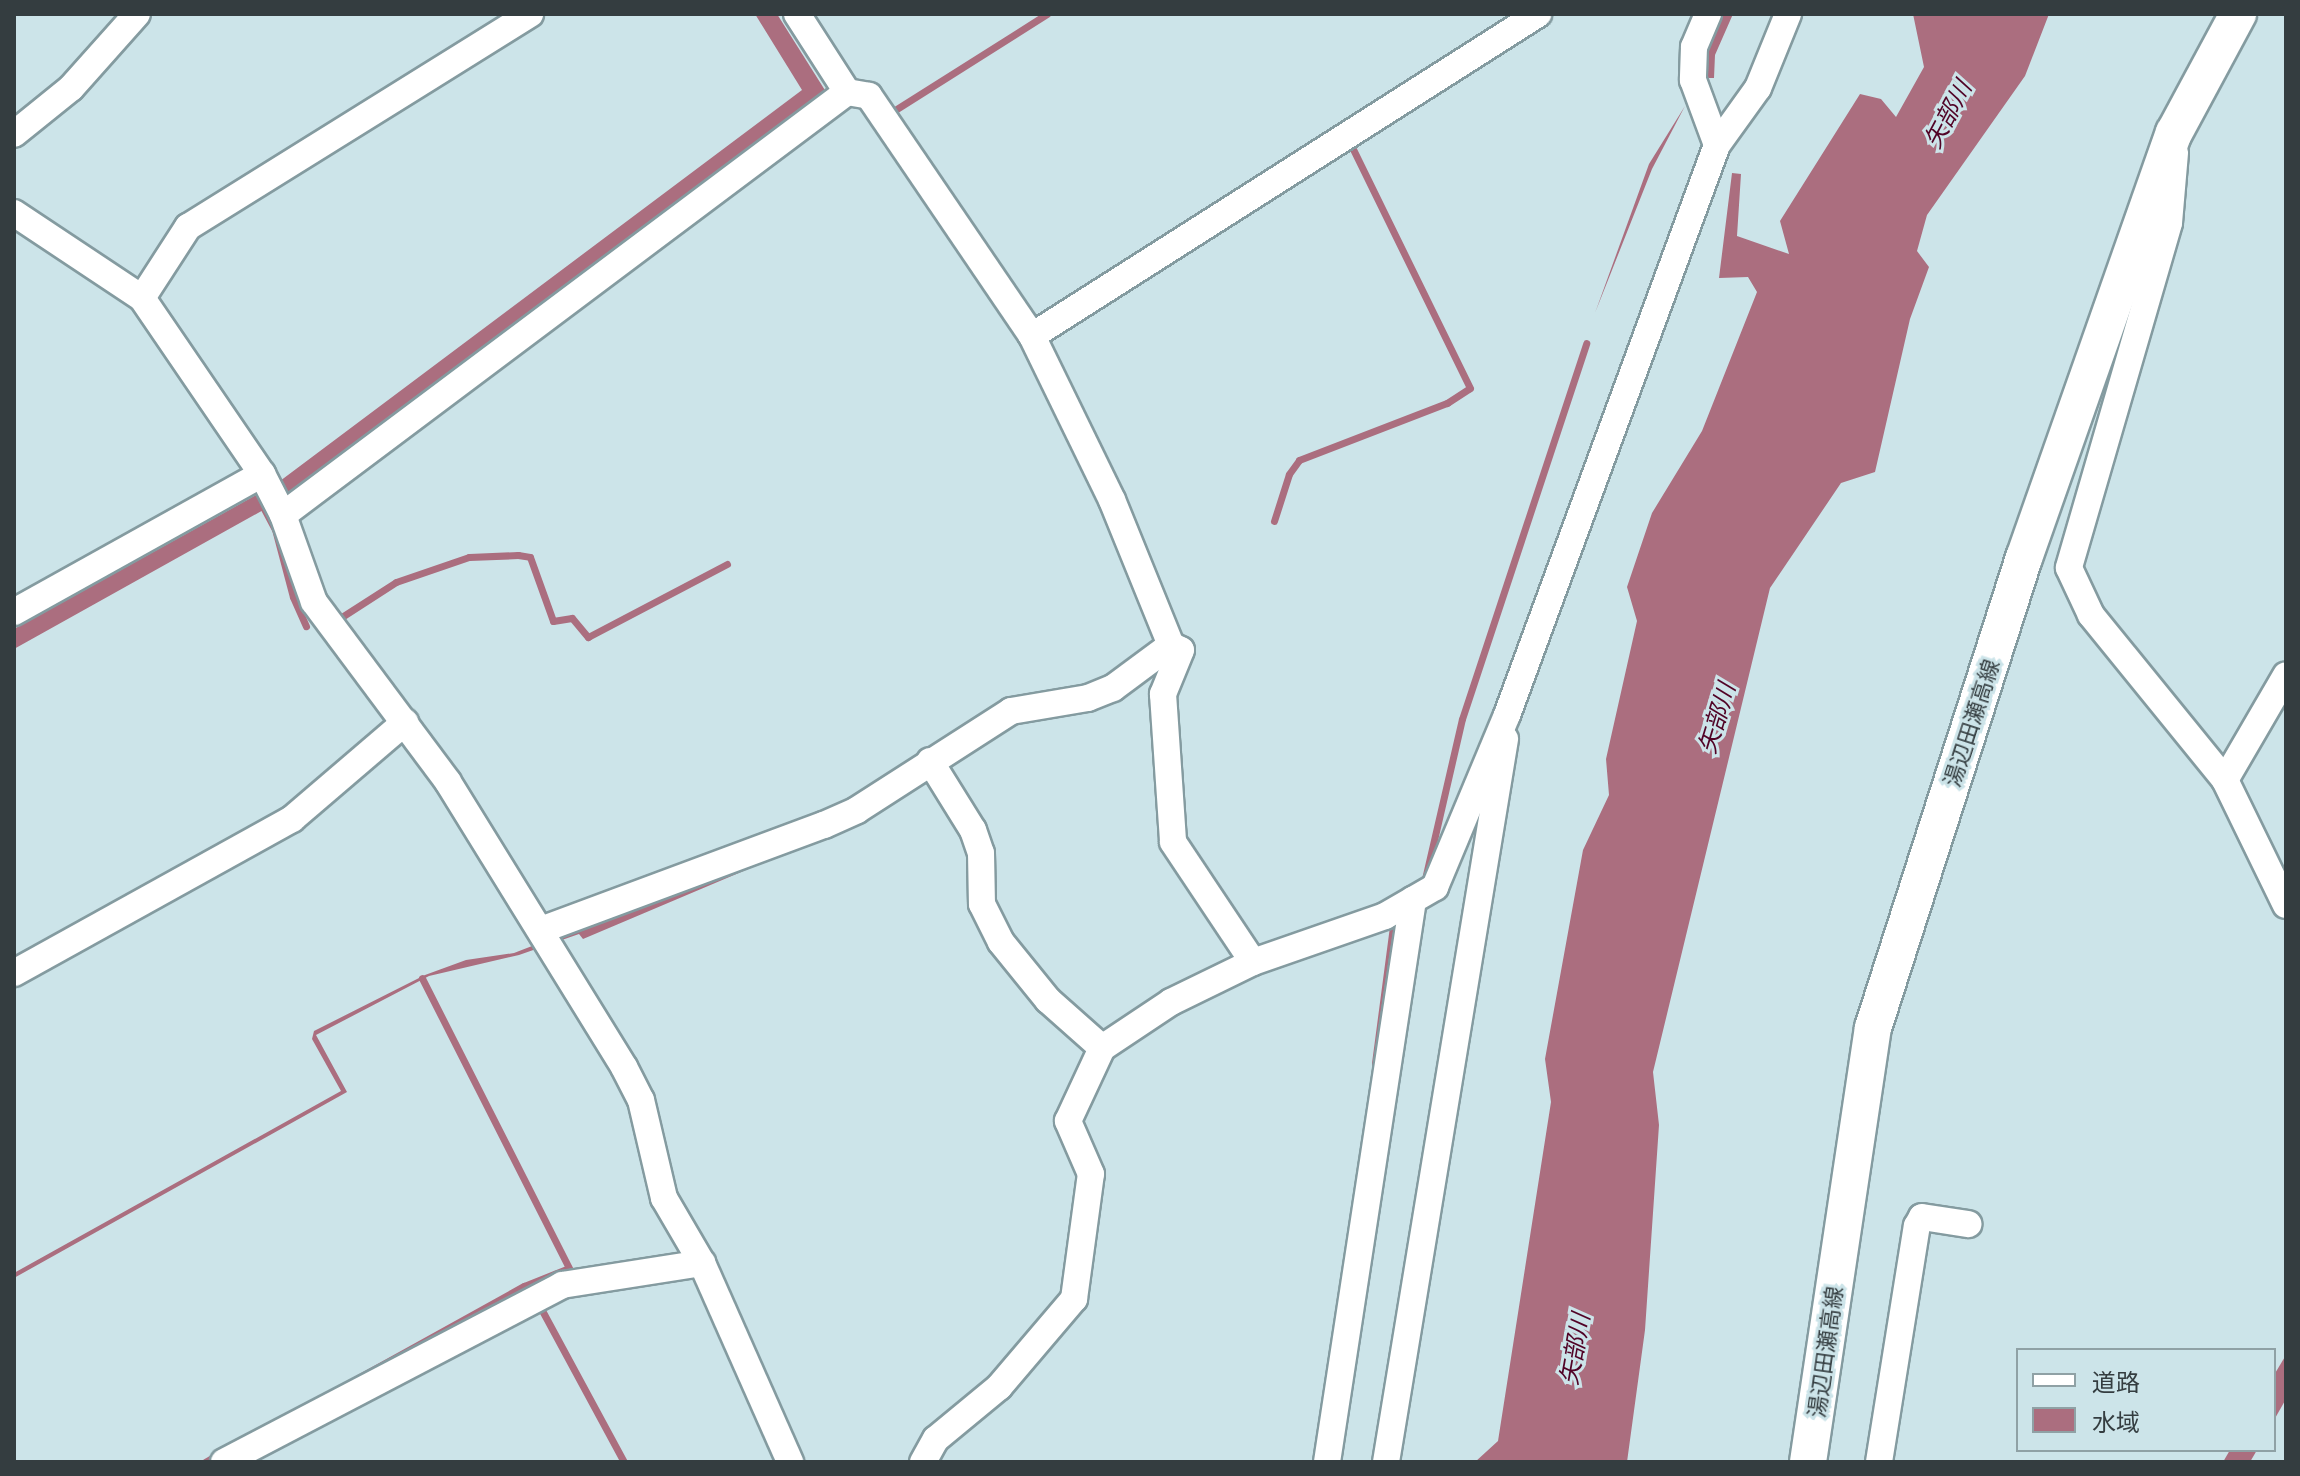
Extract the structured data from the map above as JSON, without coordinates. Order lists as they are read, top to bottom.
{
  "streets": {
    "main road": ["湯辺田瀬高線"]
  },
  "water": ["矢部川"],
  "legend": ["道路", "水域"]
}
